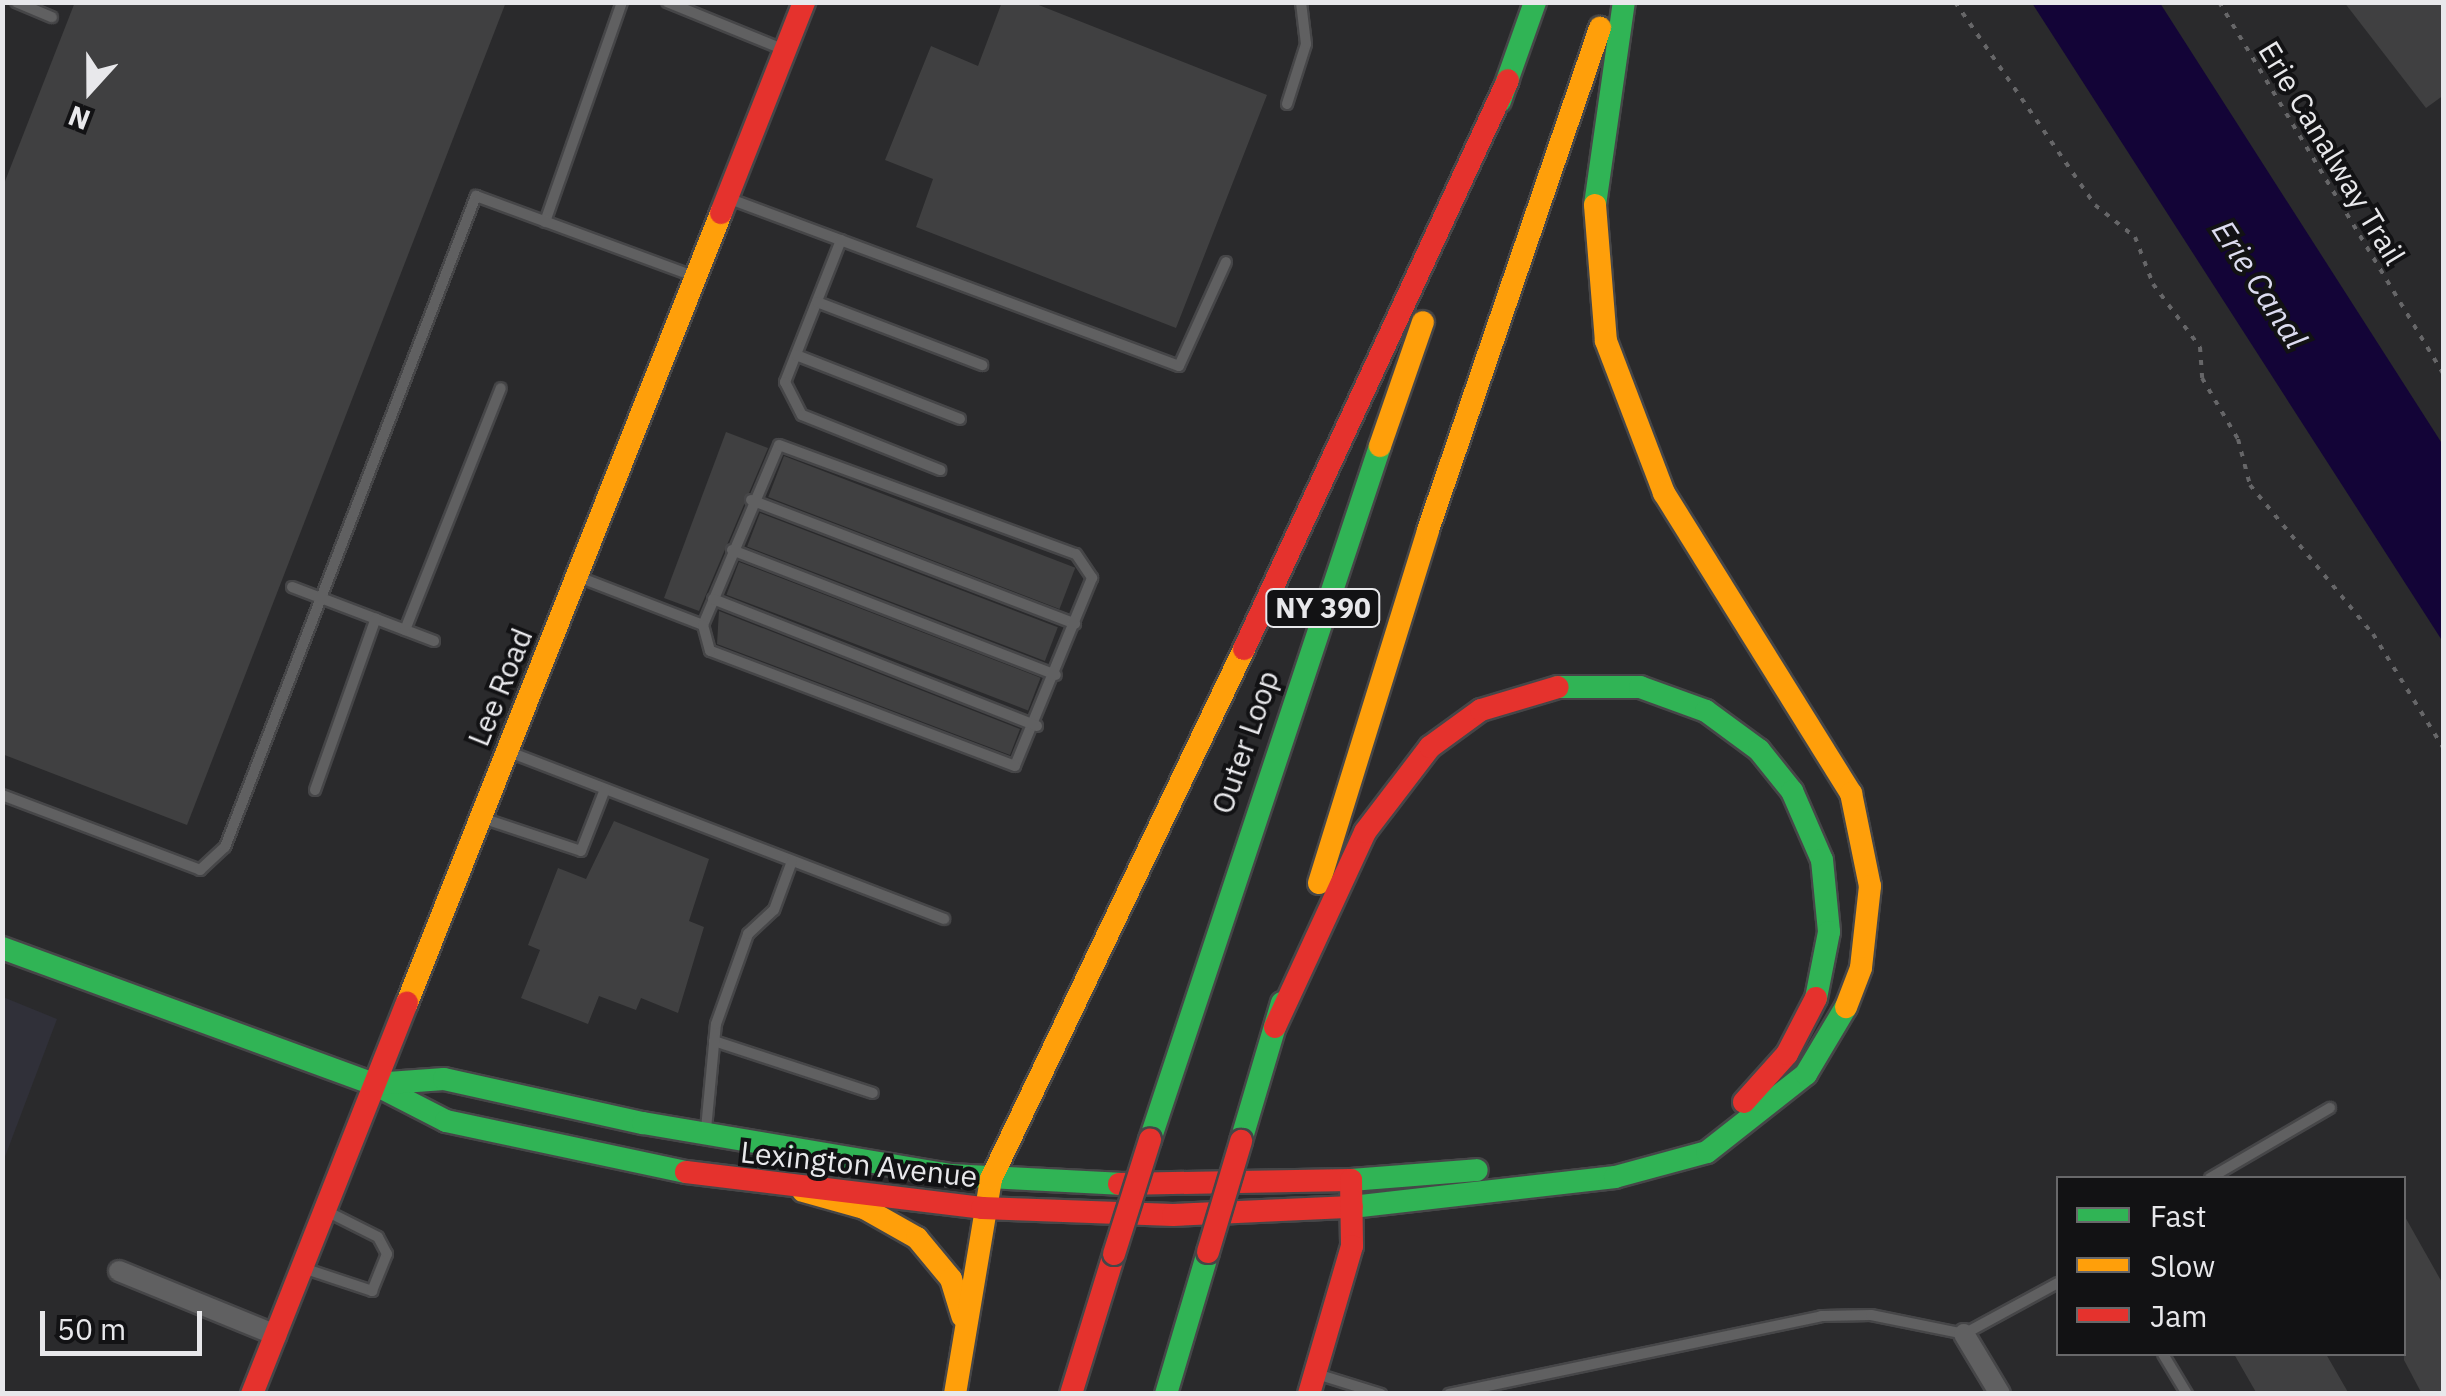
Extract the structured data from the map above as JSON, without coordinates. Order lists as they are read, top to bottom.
{
  "streets": {
    "main road": [
      "NY 390",
      "Lee Road",
      "Outer Loop",
      "Lexington Avenue"
    ],
    "path": ["Erie Canalway Trail"]
  },
  "crossings": [
    ["NY 390", "Lexington Avenue"],
    ["Lee Road", "Lexington Avenue"]
  ],
  "water": ["Erie Canal"],
  "legend": ["Fast", "Slow", "Jam"],
  "scale_bar": "50 m",
  "north": "bottom"
}
